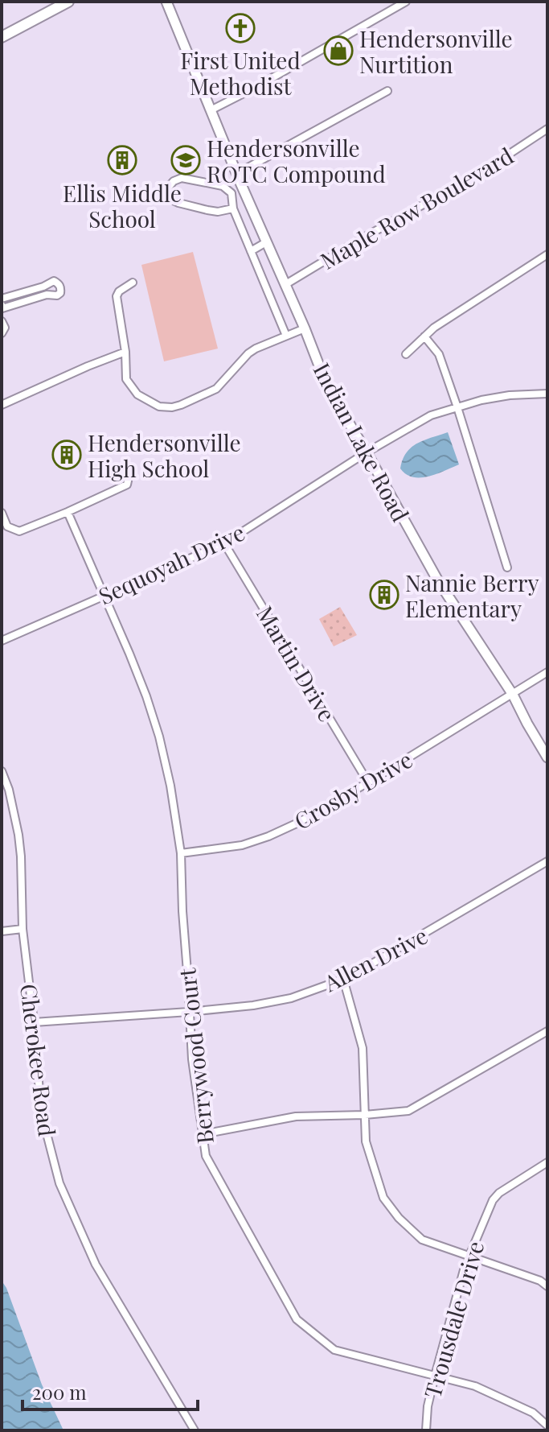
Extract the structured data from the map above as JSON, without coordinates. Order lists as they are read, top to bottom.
{
  "streets": {
    "street": [
      "Maple Row Boulevard",
      "Indian Lake Road",
      "Sequoyah Drive",
      "Martin Drive",
      "Crosby Drive",
      "Allen Drive",
      "Berrywood Court",
      "Cherokee Road",
      "Trousdale Drive"
    ]
  },
  "crossings": [
    ["Maple Row Boulevard", "Indian Lake Road"],
    ["Indian Lake Road", "Sequoyah Drive"],
    ["Indian Lake Road", "Crosby Drive"],
    ["Sequoyah Drive", "Martin Drive"],
    ["Sequoyah Drive", "Berrywood Court"],
    ["Martin Drive", "Crosby Drive"],
    ["Crosby Drive", "Berrywood Court"],
    ["Allen Drive", "Berrywood Court"],
    ["Allen Drive", "Cherokee Road"],
    ["Berrywood Court", "Trousdale Drive"]
  ],
  "places": {
    "church": ["First United Methodist"],
    "shop": ["Hendersonville Nurtition"],
    "building": ["Ellis Middle School", "Hendersonville High School", "Nannie Berry Elementary"],
    "school or university": ["Hendersonville ROTC Compound"]
  },
  "scale_bar": "200 m"
}
